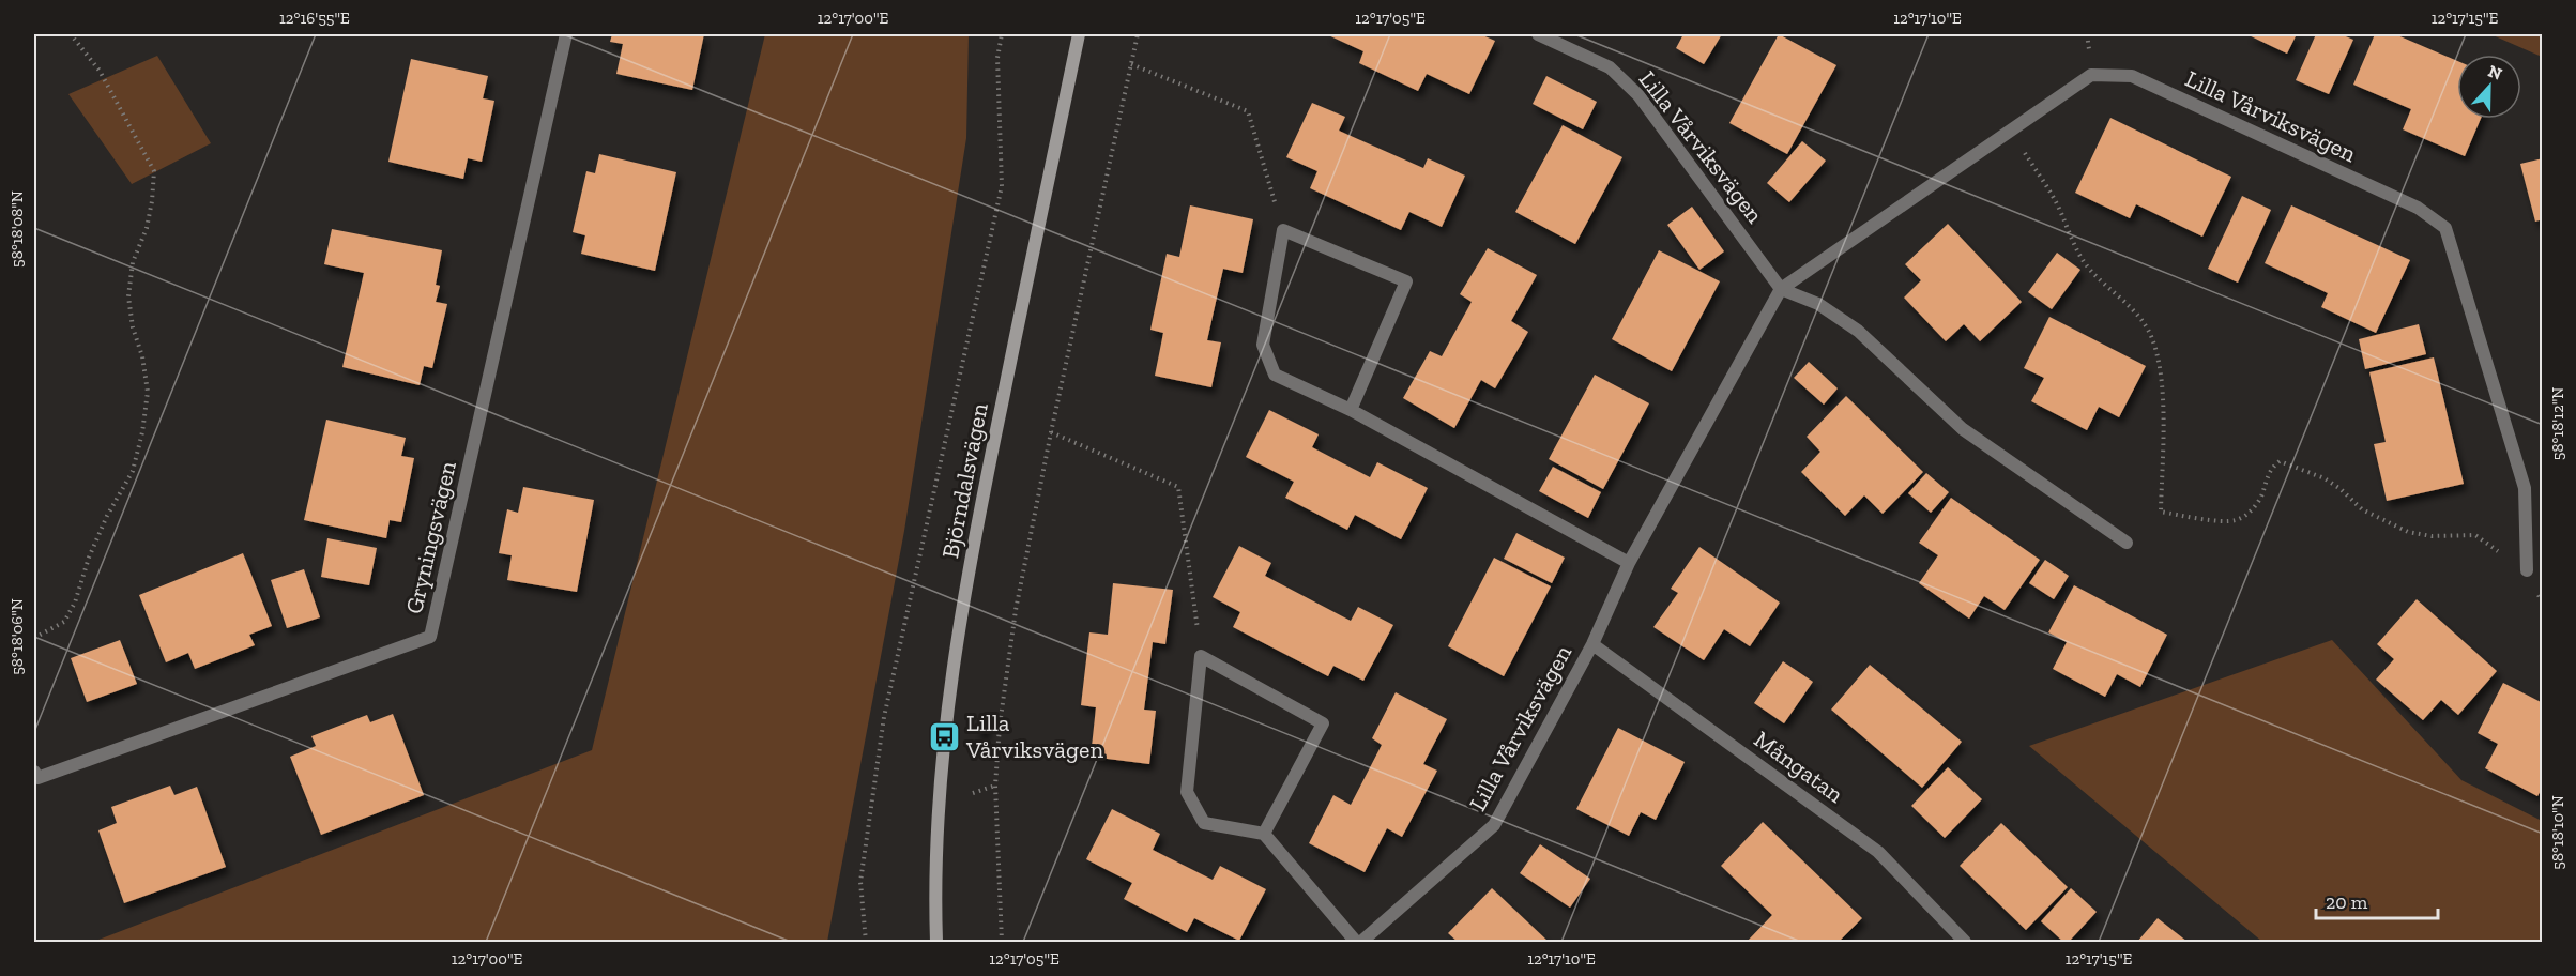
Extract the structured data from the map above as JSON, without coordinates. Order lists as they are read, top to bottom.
{
  "streets": {
    "street": [
      "Lilla Vårviksvägen",
      "Björndalsvägen",
      "Gryningsvägen",
      "Mångatan"
    ]
  },
  "crossings": [
    ["Lilla Vårviksvägen", "Mångatan"]
  ],
  "places": {
    "bus stop": ["Lilla Vårviksvägen"]
  },
  "scale_bar": "20 m",
  "north": "top",
  "coordinates": [
    "12°16'55\"E",
    "12°17'00\"E",
    "12°17'05\"E",
    "12°17'10\"E",
    "12°17'15\"E",
    "58°18'08\"N",
    "58°18'12\"N",
    "58°18'06\"N",
    "58°18'10\"N"
  ]
}
